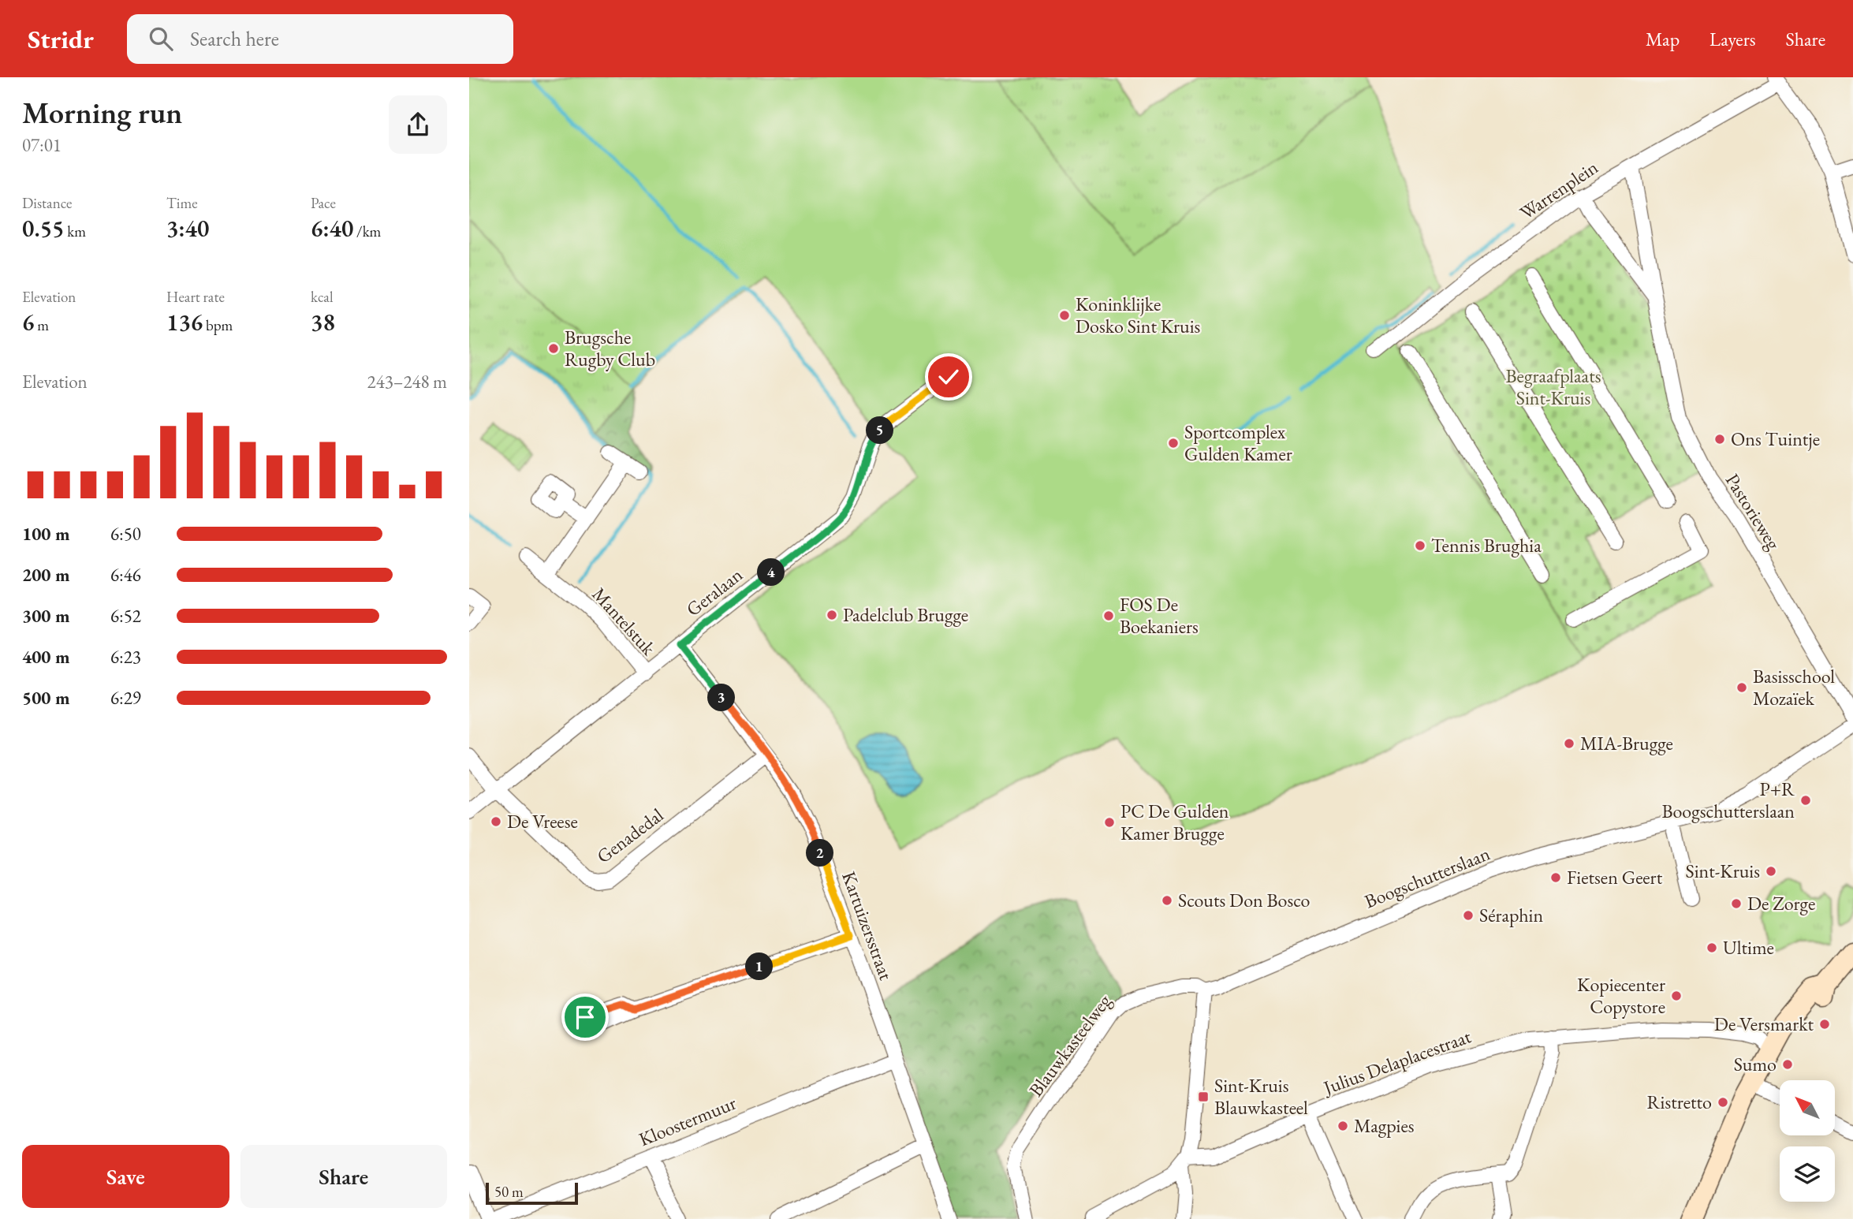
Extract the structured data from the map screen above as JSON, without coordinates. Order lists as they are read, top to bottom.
{
  "streets": {
    "street": [
      "Warrenplein",
      "Pastorieweg",
      "Geralaan",
      "Mantelstuk",
      "Genadedal",
      "Boogschutterslaan",
      "Kartuizersstraat",
      "Blauwkasteelweg",
      "Julius Delaplacestraat",
      "Kloostermuur"
    ]
  },
  "crossings": [
    ["Warrenplein", "Pastorieweg"],
    ["Geralaan", "Mantelstuk"],
    ["Geralaan", "Genadedal"],
    ["Geralaan", "Kartuizersstraat"],
    ["Genadedal", "Kartuizersstraat"],
    ["Boogschutterslaan", "Blauwkasteelweg"],
    ["Kartuizersstraat", "Kloostermuur"]
  ],
  "parks": ["Begraafplaats Sint-Kruis"],
  "places": {
    "other": [
      "Koninklijke Dosko Sint Kruis",
      "Brugsche Rugby Club",
      "Ons Tuintje",
      "Sportcomplex Gulden Kamer",
      "Tennis Brughia",
      "Padelclub Brugge",
      "FOS De Boekaniers",
      "Basisschool Mozaïek",
      "MIA-Brugge",
      "P+R Boogschutterslaan",
      "De Vreese",
      "PC De Gulden Kamer Brugge",
      "Sint-Kruis",
      "Fietsen Geert",
      "Scouts Don Bosco",
      "De Zorge",
      "Séraphin",
      "Ultime",
      "Kopiecenter Copystore",
      "De Versmarkt",
      "Sumo",
      "Ristretto",
      "Magpies"
    ],
    "transit": ["Sint-Kruis Blauwkasteel"]
  },
  "scale_bar": "50 m",
  "north": "top left",
  "page": {
    "header": "Stridr",
    "search": "Search here",
    "nav": ["Map", "Layers", "Share"],
    "heading": ["Morning run", "07:01"],
    "stats": [
      ["Distance", "0.55 km"],
      ["Time", "3:40"],
      ["Pace", "6:40 /km"],
      ["Elevation", "6 m"],
      ["Heart rate", "136 bpm"],
      ["kcal", "38"]
    ],
    "chart": ["Elevation", "243–248 m"],
    "pins": [
      "5",
      "4",
      "3",
      "2",
      "1"
    ],
    "list": [
      {
        "name": "100 m",
        "note": "6:50"
      },
      {
        "name": "200 m",
        "note": "6:46"
      },
      {
        "name": "300 m",
        "note": "6:52"
      },
      {
        "name": "400 m",
        "note": "6:23"
      },
      {
        "name": "500 m",
        "note": "6:29"
      }
    ],
    "buttons": ["Save", "Share"],
    "scale": "50 m"
  }
}
